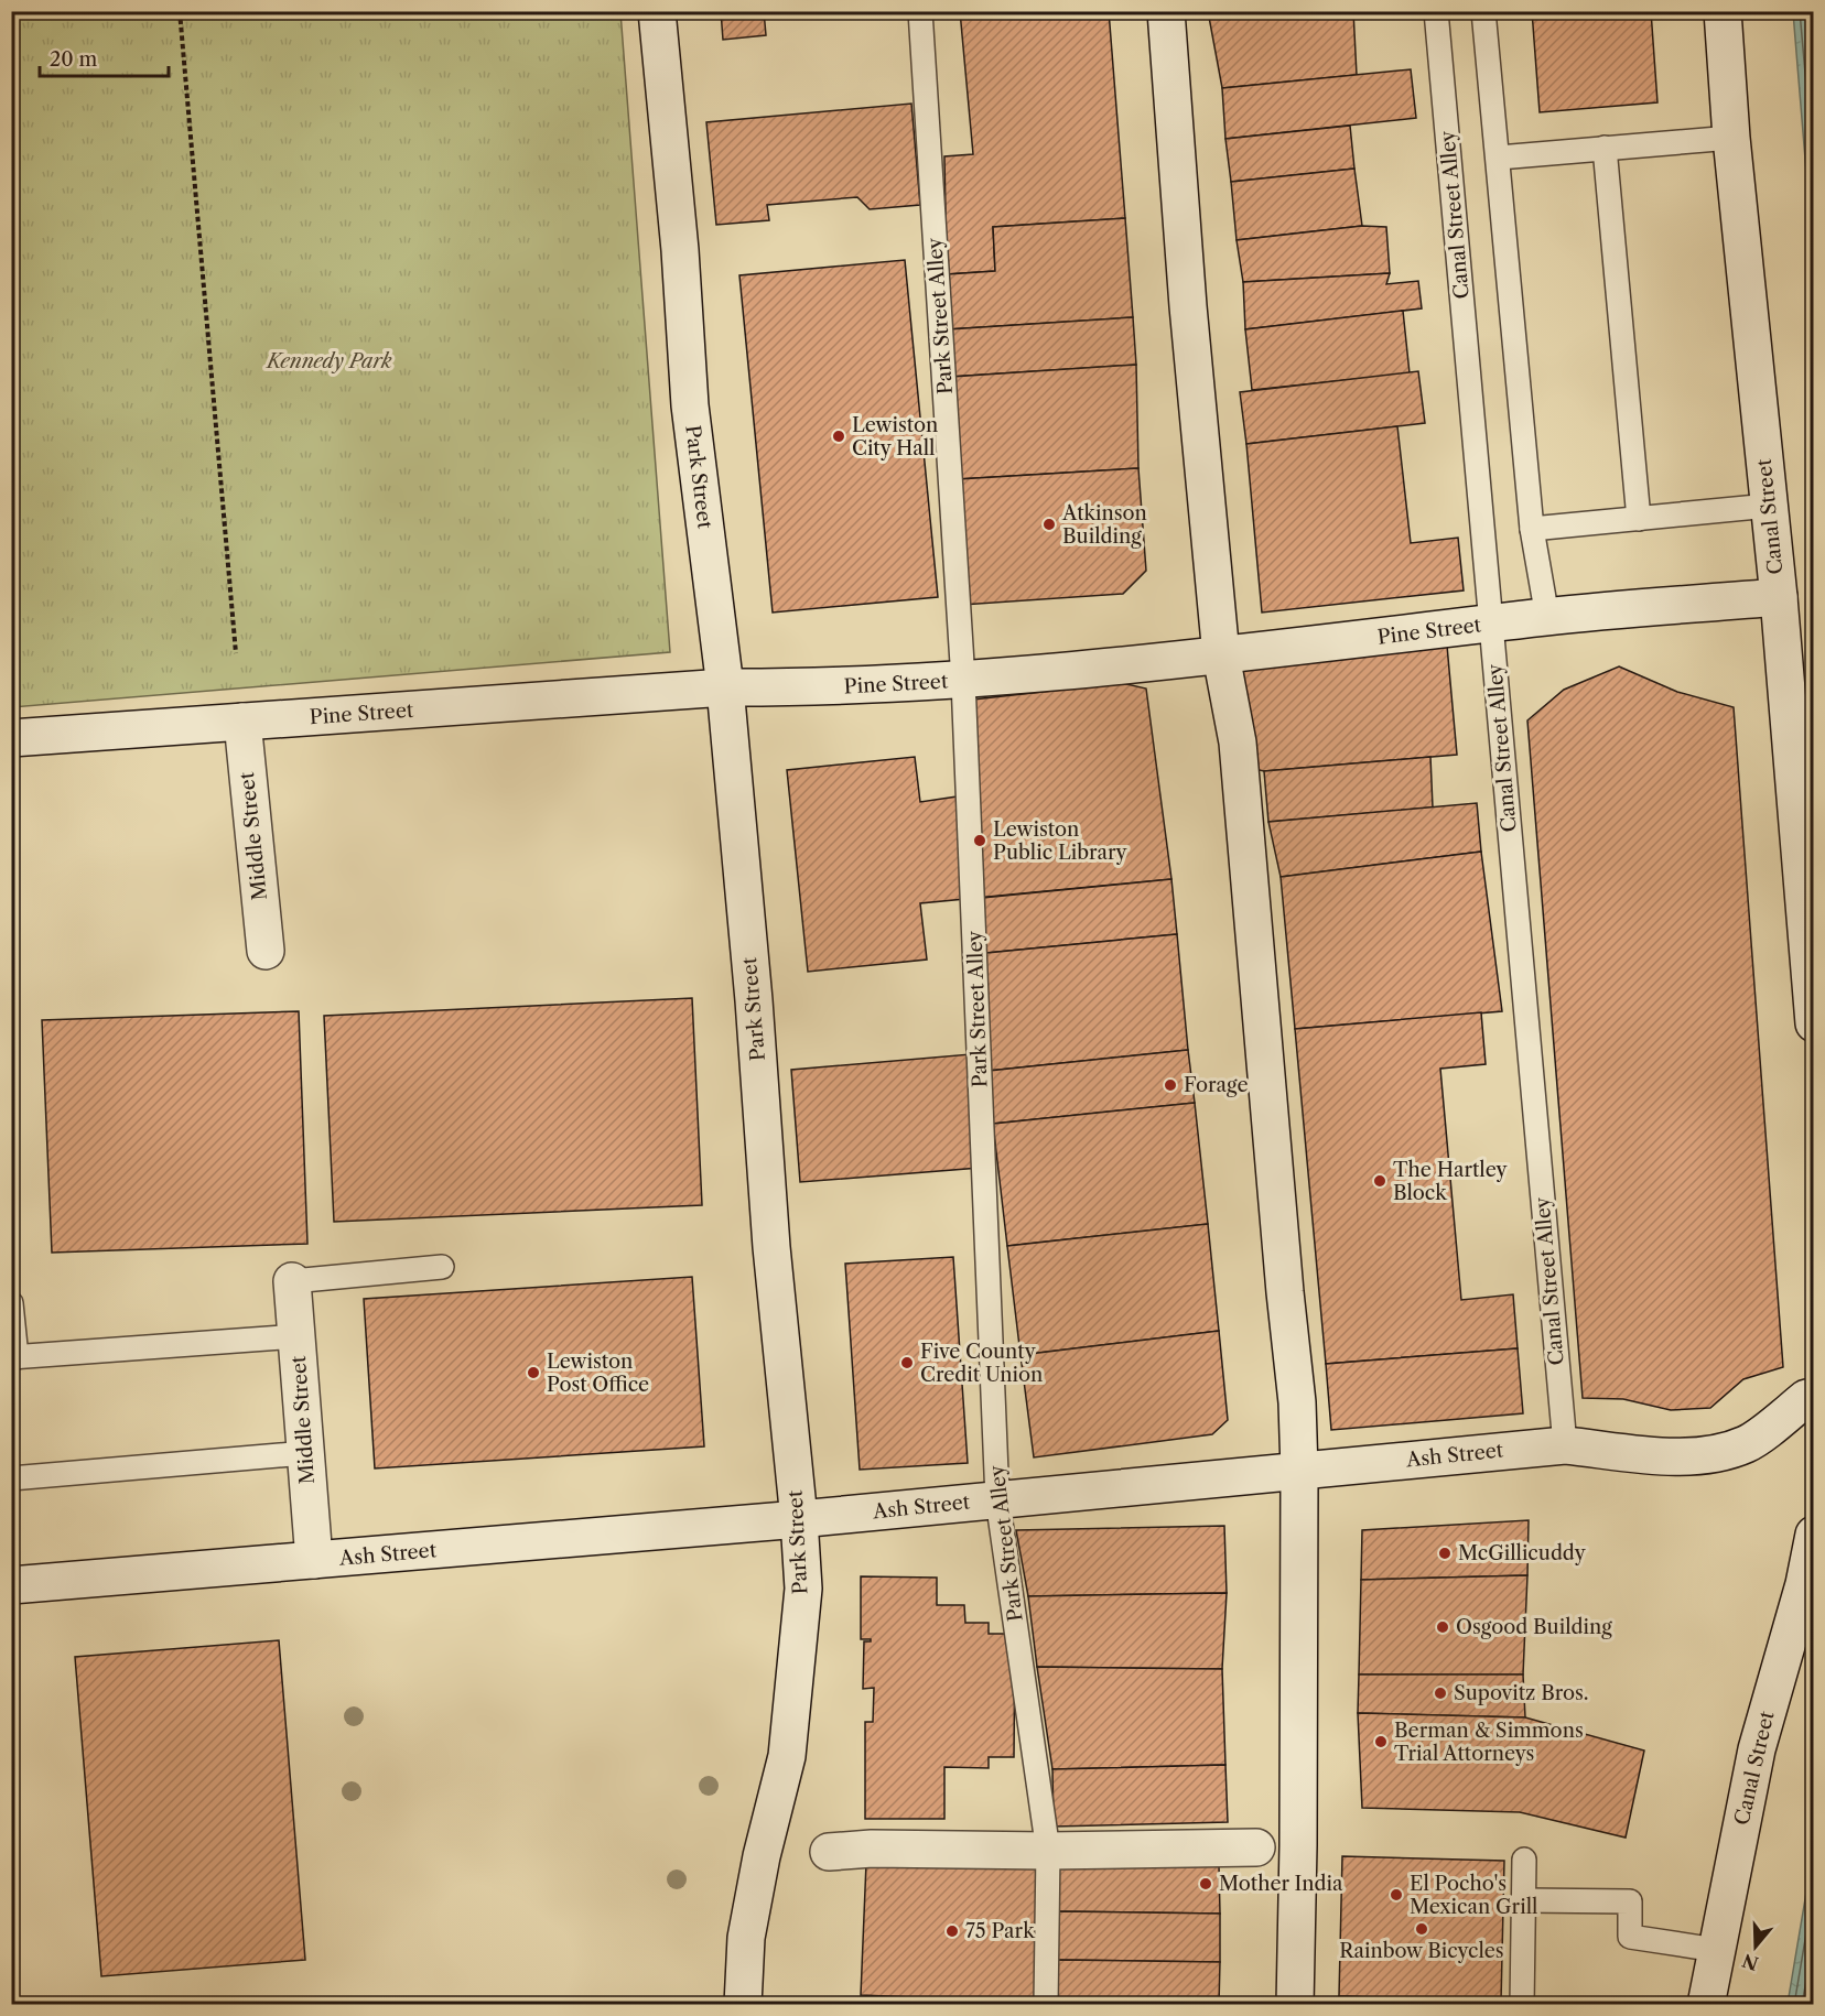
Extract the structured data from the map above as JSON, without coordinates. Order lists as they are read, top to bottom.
{
  "streets": {
    "main road": [
      "Park Street",
      "Canal Street",
      "Pine Street",
      "Middle Street",
      "Ash Street"
    ],
    "lane": ["Canal Street Alley", "Park Street Alley"]
  },
  "crossings": [
    ["Canal Street Alley", "Pine Street"],
    ["Canal Street Alley", "Ash Street"],
    ["Park Street Alley", "Pine Street"],
    ["Park Street Alley", "Ash Street"],
    ["Park Street", "Pine Street"],
    ["Park Street", "Ash Street"],
    ["Canal Street", "Pine Street"],
    ["Pine Street", "Middle Street"],
    ["Middle Street", "Ash Street"]
  ],
  "parks": ["Kennedy Park"],
  "places": [
    "Lewiston City Hall",
    "Atkinson Building",
    "Lewiston Public Library",
    "Forage",
    "The Hartley Block",
    "Five County Credit Union",
    "Lewiston Post Office",
    "McGillicuddy",
    "Osgood Building",
    "Supovitz Bros.",
    "Berman & Simmons Trial Attorneys",
    "Mother India",
    "El Pocho's Mexican Grill",
    "Rainbow Bicycles",
    "75 Park"
  ],
  "scale_bar": "20 m",
  "north": "bottom"
}
